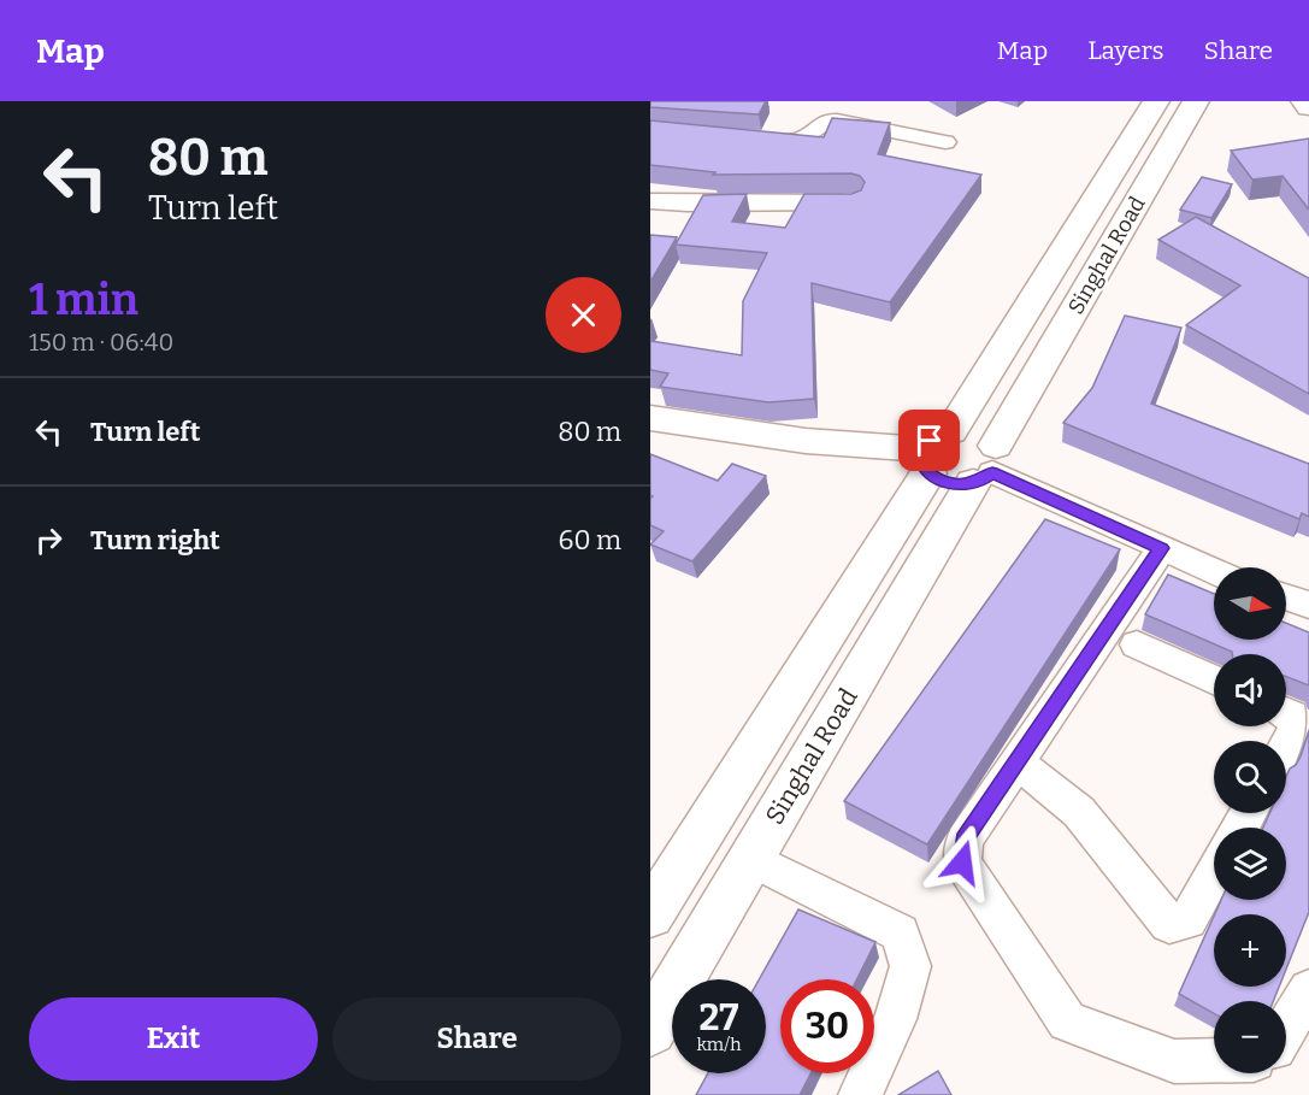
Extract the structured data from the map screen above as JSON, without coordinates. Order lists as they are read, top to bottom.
{
  "streets": {
    "street": ["Singhal Road"]
  },
  "north": "right",
  "page": {
    "header": "Map",
    "nav": ["Map", "Layers", "Share"],
    "turn": ["80 m", "Turn left"],
    "heading": ["1 min", "150 m · 06:40"],
    "list": [
      {
        "name": "Turn left",
        "value": "80 m"
      },
      {
        "name": "Turn right",
        "value": "60 m"
      }
    ],
    "map_buttons": ["+", "−"],
    "speed": "27 km/h",
    "limit": "30",
    "buttons": ["Exit", "Share"]
  }
}
